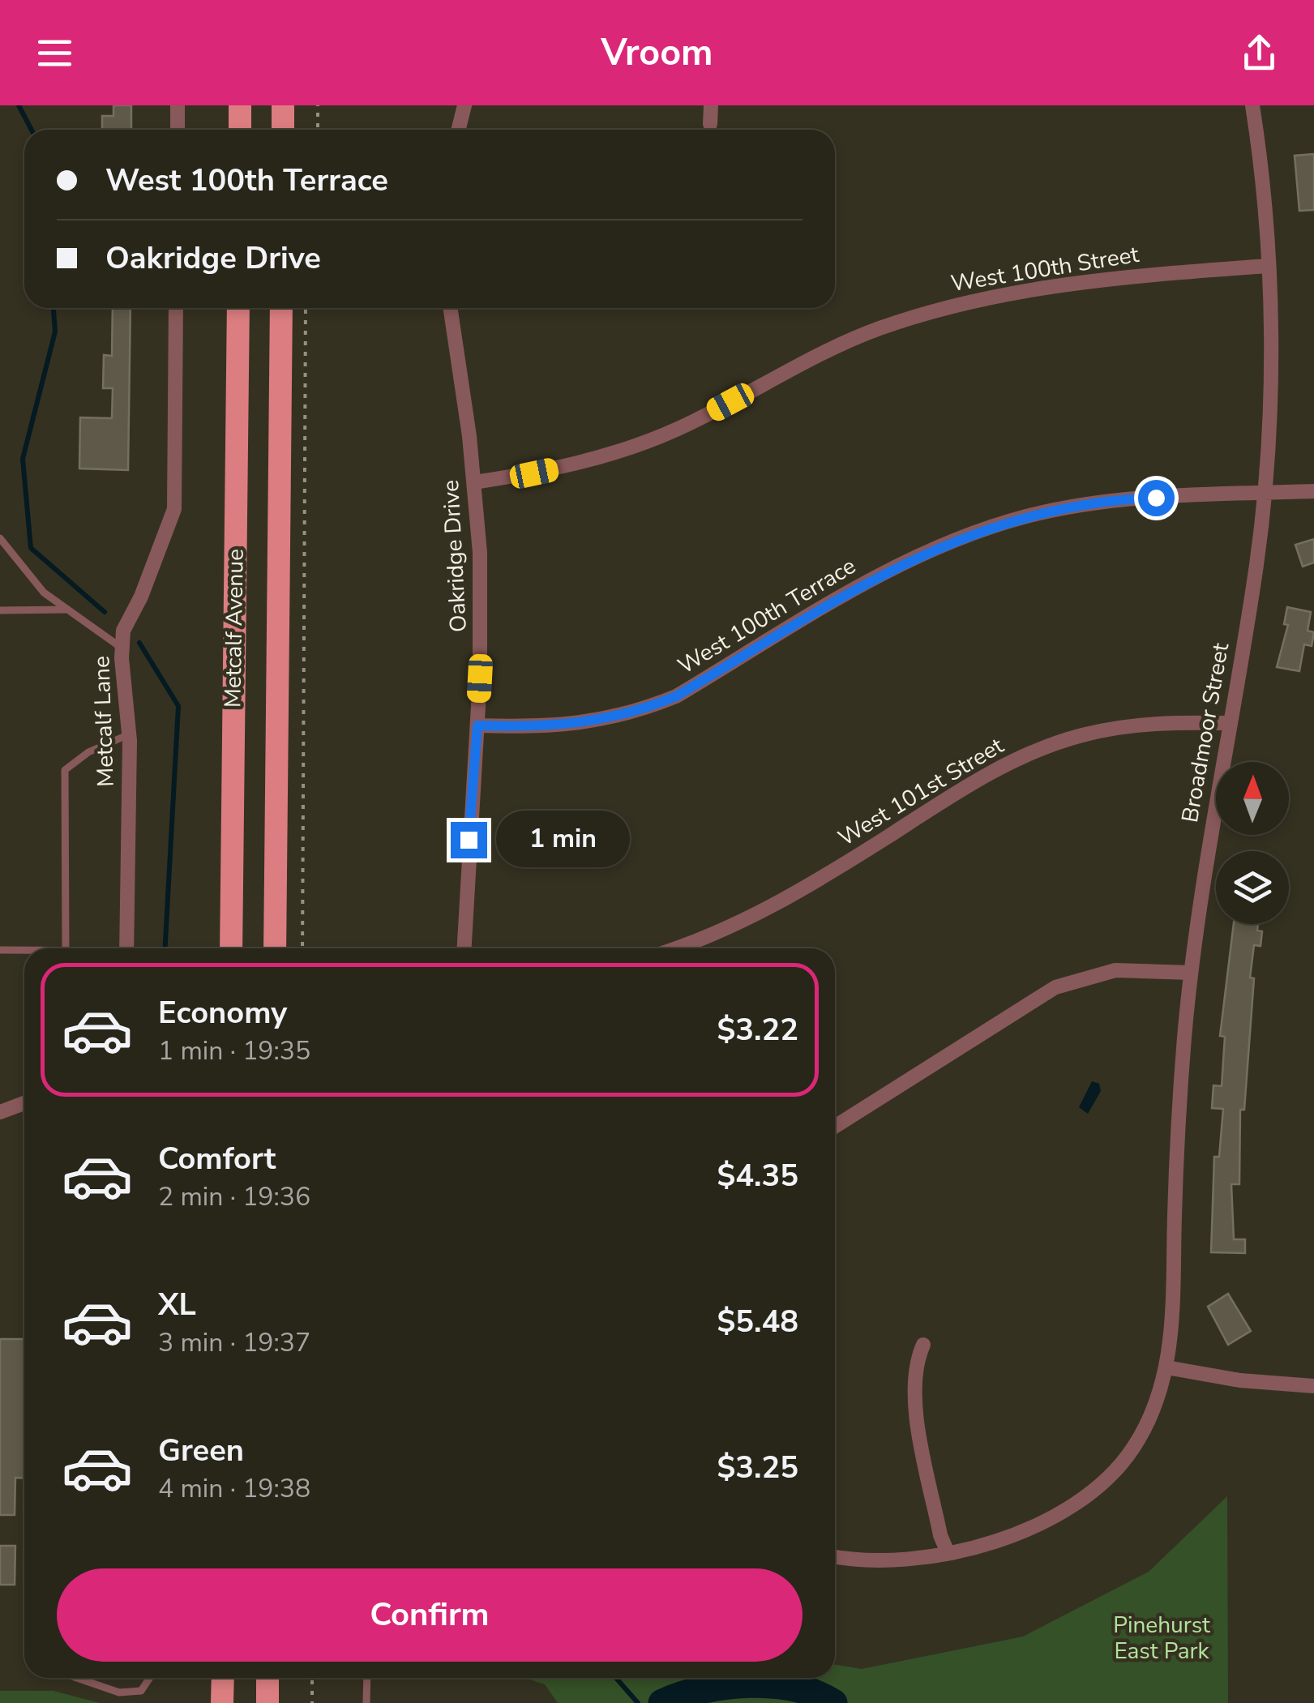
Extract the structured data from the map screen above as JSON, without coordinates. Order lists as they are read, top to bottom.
{
  "streets": {
    "main road": ["Metcalf Avenue"],
    "street": [
      "West 100th Street",
      "Oakridge Drive",
      "West 100th Terrace",
      "Metcalf Lane",
      "Broadmoor Street",
      "West 101st Street"
    ]
  },
  "crossings": [
    ["West 100th Street", "Oakridge Drive"],
    ["West 100th Street", "Broadmoor Street"],
    ["Oakridge Drive", "West 100th Terrace"],
    ["West 100th Terrace", "Broadmoor Street"],
    ["Broadmoor Street", "West 101st Street"]
  ],
  "parks": ["Pinehurst East Park"],
  "north": "top",
  "page": {
    "header": "Vroom",
    "banner": ["West 100th Terrace", "Oakridge Drive"],
    "bubble": "1 min",
    "list": [
      {
        "name": "Economy",
        "note": "1 min · 19:35",
        "value": "$3.22"
      },
      {
        "name": "Comfort",
        "note": "2 min · 19:36",
        "value": "$4.35"
      },
      {
        "name": "XL",
        "note": "3 min · 19:37",
        "value": "$5.48"
      },
      {
        "name": "Green",
        "note": "4 min · 19:38",
        "value": "$3.25"
      }
    ],
    "buttons": "Confirm"
  }
}
